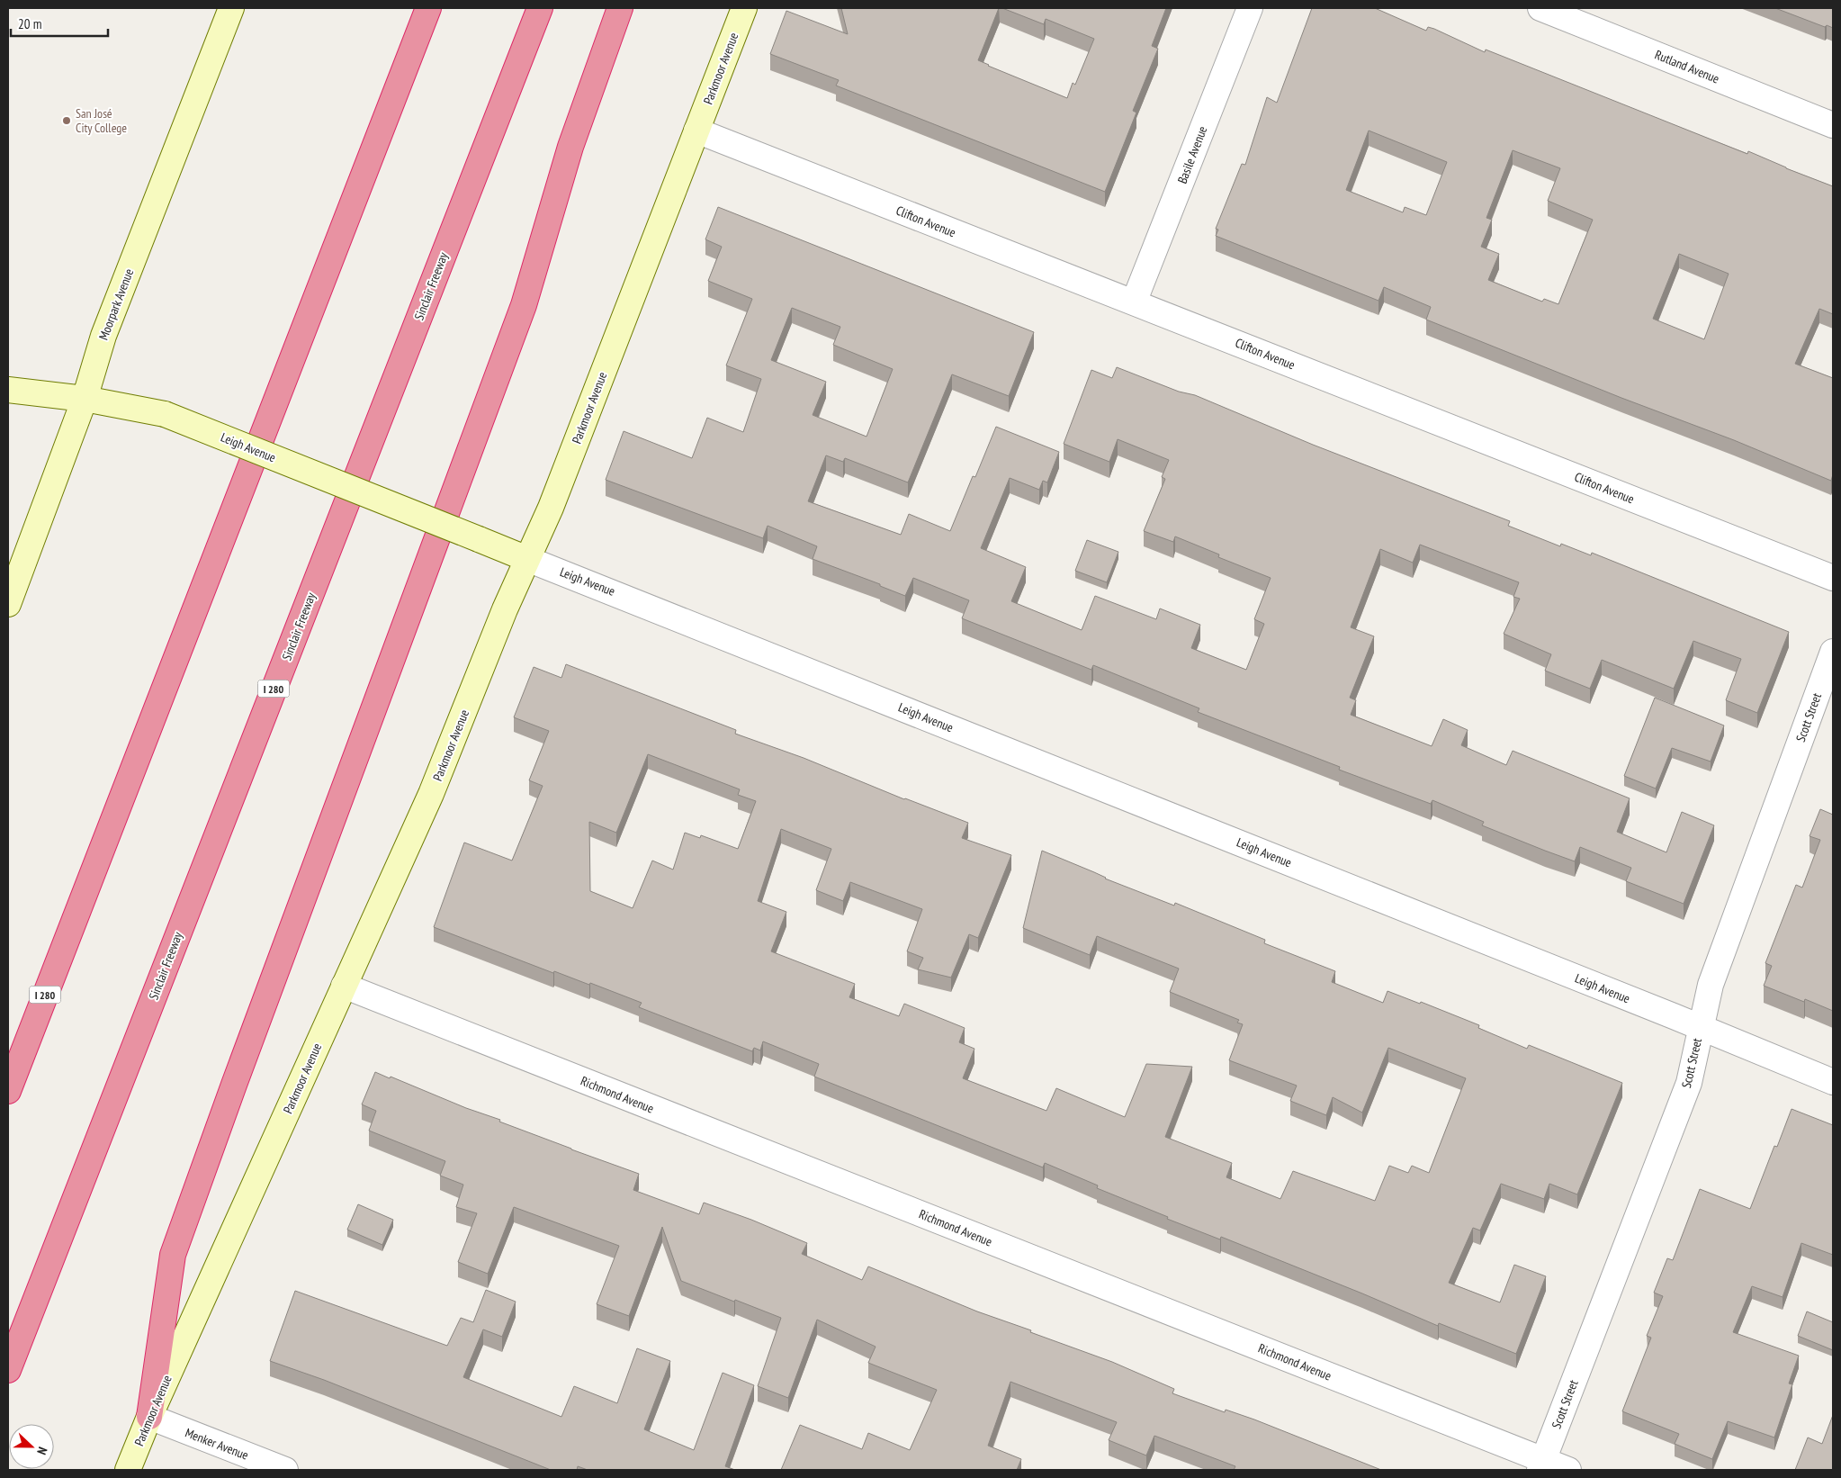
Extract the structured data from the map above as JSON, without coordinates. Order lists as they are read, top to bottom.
{
  "streets": {
    "highway": ["Sinclair Freeway", "I 280"],
    "street": [
      "Rutland Avenue",
      "Parkmoor Avenue",
      "Basile Avenue",
      "Clifton Avenue",
      "Moorpark Avenue",
      "Leigh Avenue",
      "Scott Street",
      "Richmond Avenue",
      "Menker Avenue"
    ]
  },
  "crossings": [
    ["Parkmoor Avenue", "Clifton Avenue"],
    ["Parkmoor Avenue", "Leigh Avenue"],
    ["Parkmoor Avenue", "Richmond Avenue"],
    ["Parkmoor Avenue", "Menker Avenue"],
    ["Basile Avenue", "Clifton Avenue"],
    ["Moorpark Avenue", "Leigh Avenue"],
    ["Leigh Avenue", "Scott Street"],
    ["Scott Street", "Richmond Avenue"]
  ],
  "places": ["San José City College"],
  "scale_bar": "20 m",
  "north": "right"
}
